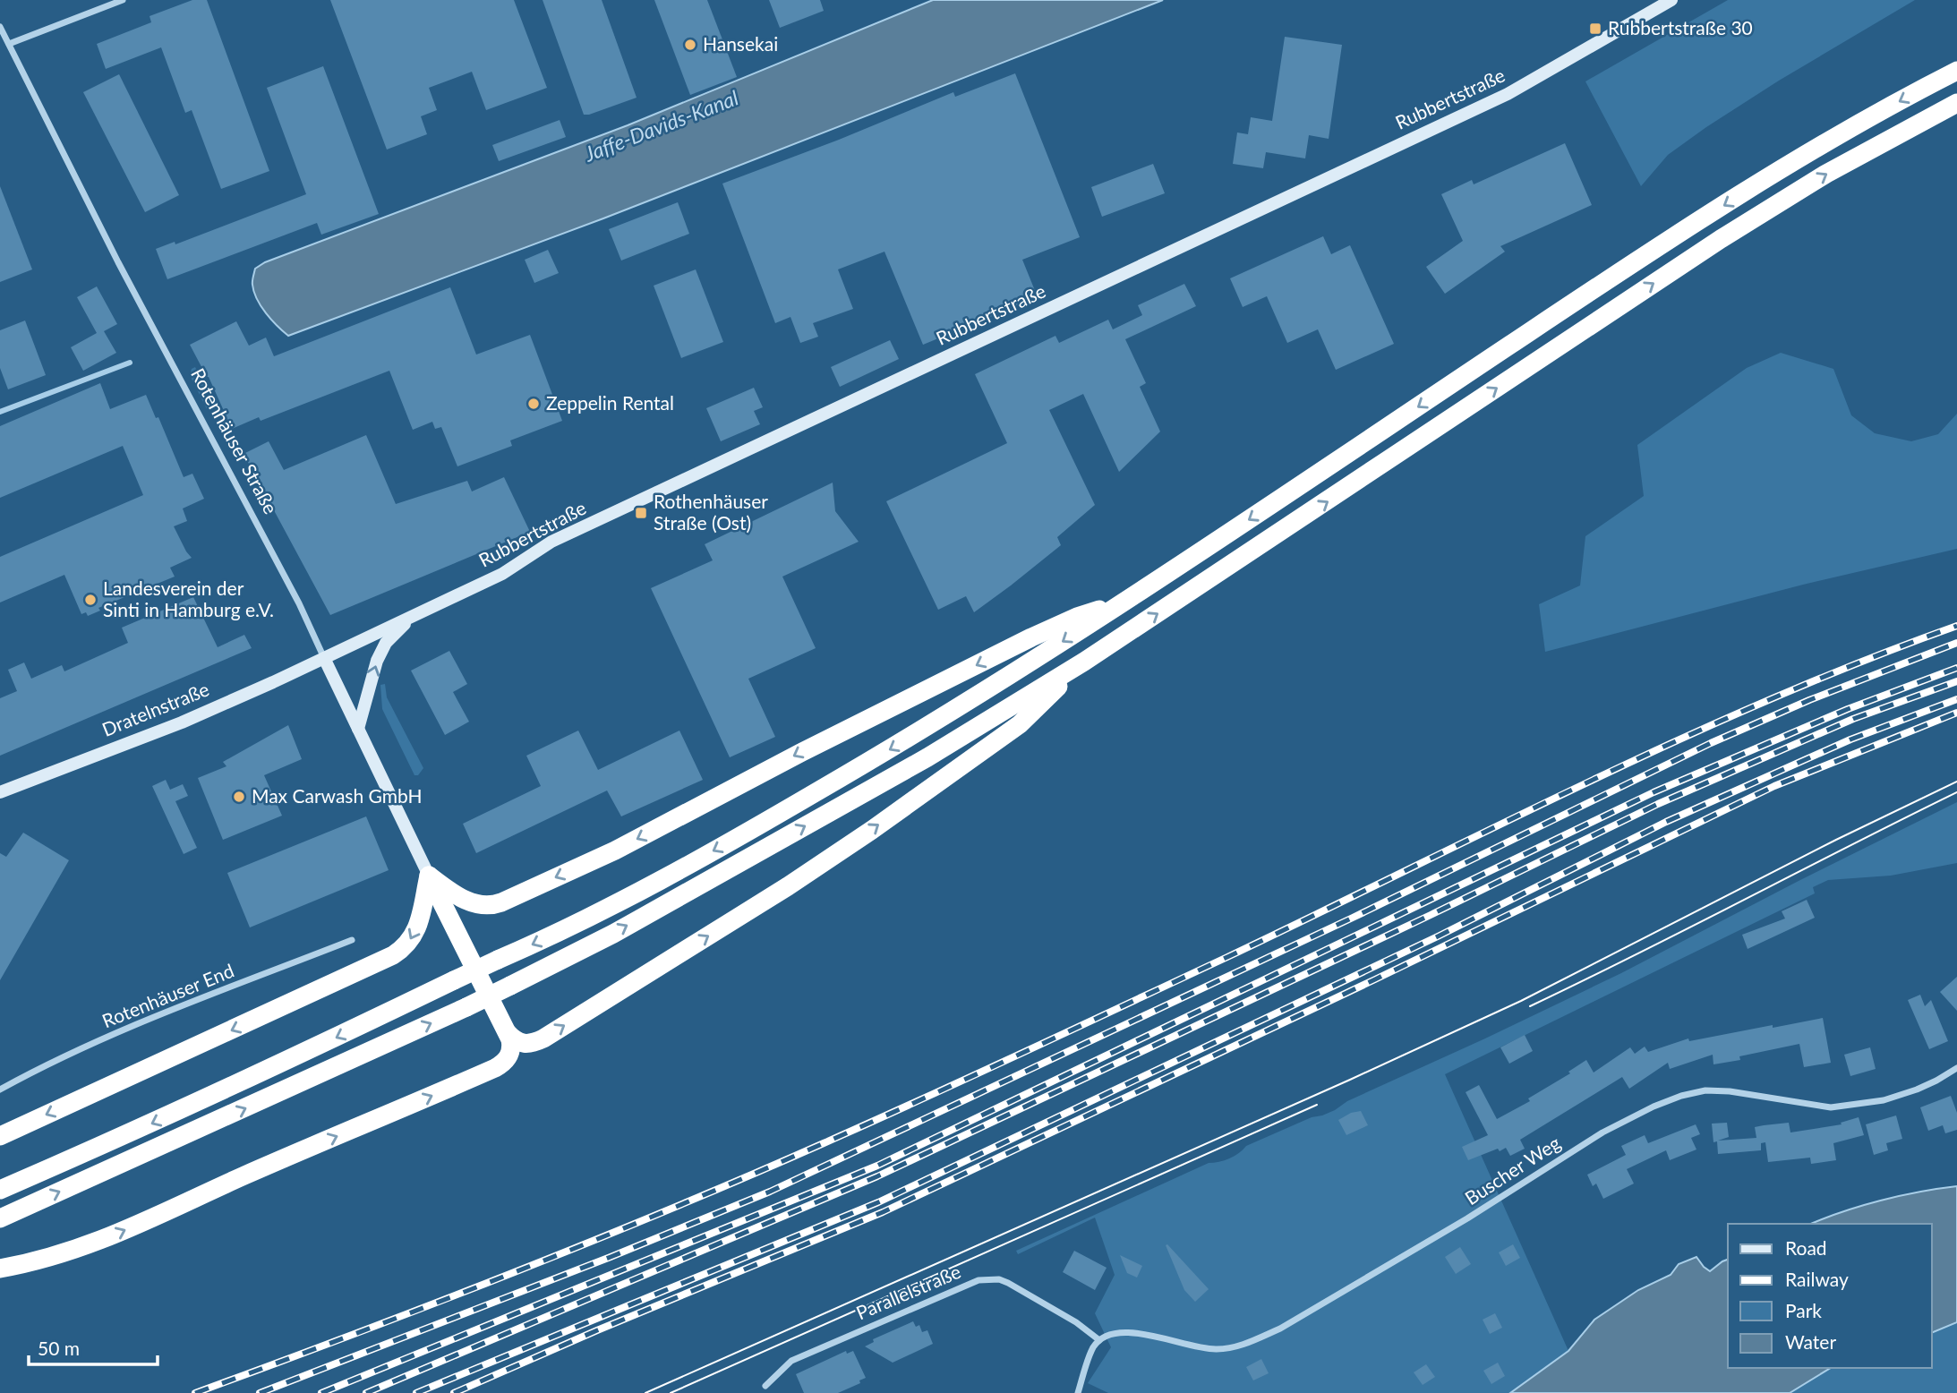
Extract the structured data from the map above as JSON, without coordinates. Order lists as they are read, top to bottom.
{
  "streets": {
    "street": [
      "Rubbertstraße",
      "Rotenhäuser Straße",
      "Dratelnstraße",
      "Rotenhäuser End",
      "Buscher Weg",
      "Parallelstraße"
    ]
  },
  "crossings": [
    ["Rubbertstraße", "Rotenhäuser Straße"],
    ["Rubbertstraße", "Dratelnstraße"],
    ["Rotenhäuser Straße", "Dratelnstraße"],
    ["Buscher Weg", "Parallelstraße"]
  ],
  "water": ["Jaffe-Davids-Kanal"],
  "places": {
    "transit": ["Rubbertstraße 30", "Rothenhäuser Straße (Ost)"],
    "other": [
      "Hansekai",
      "Zeppelin Rental",
      "Landesverein der Sinti in Hamburg e.V.",
      "Max Carwash GmbH"
    ]
  },
  "legend": [
    "Road",
    "Railway",
    "Park",
    "Water"
  ],
  "scale_bar": "50 m"
}
